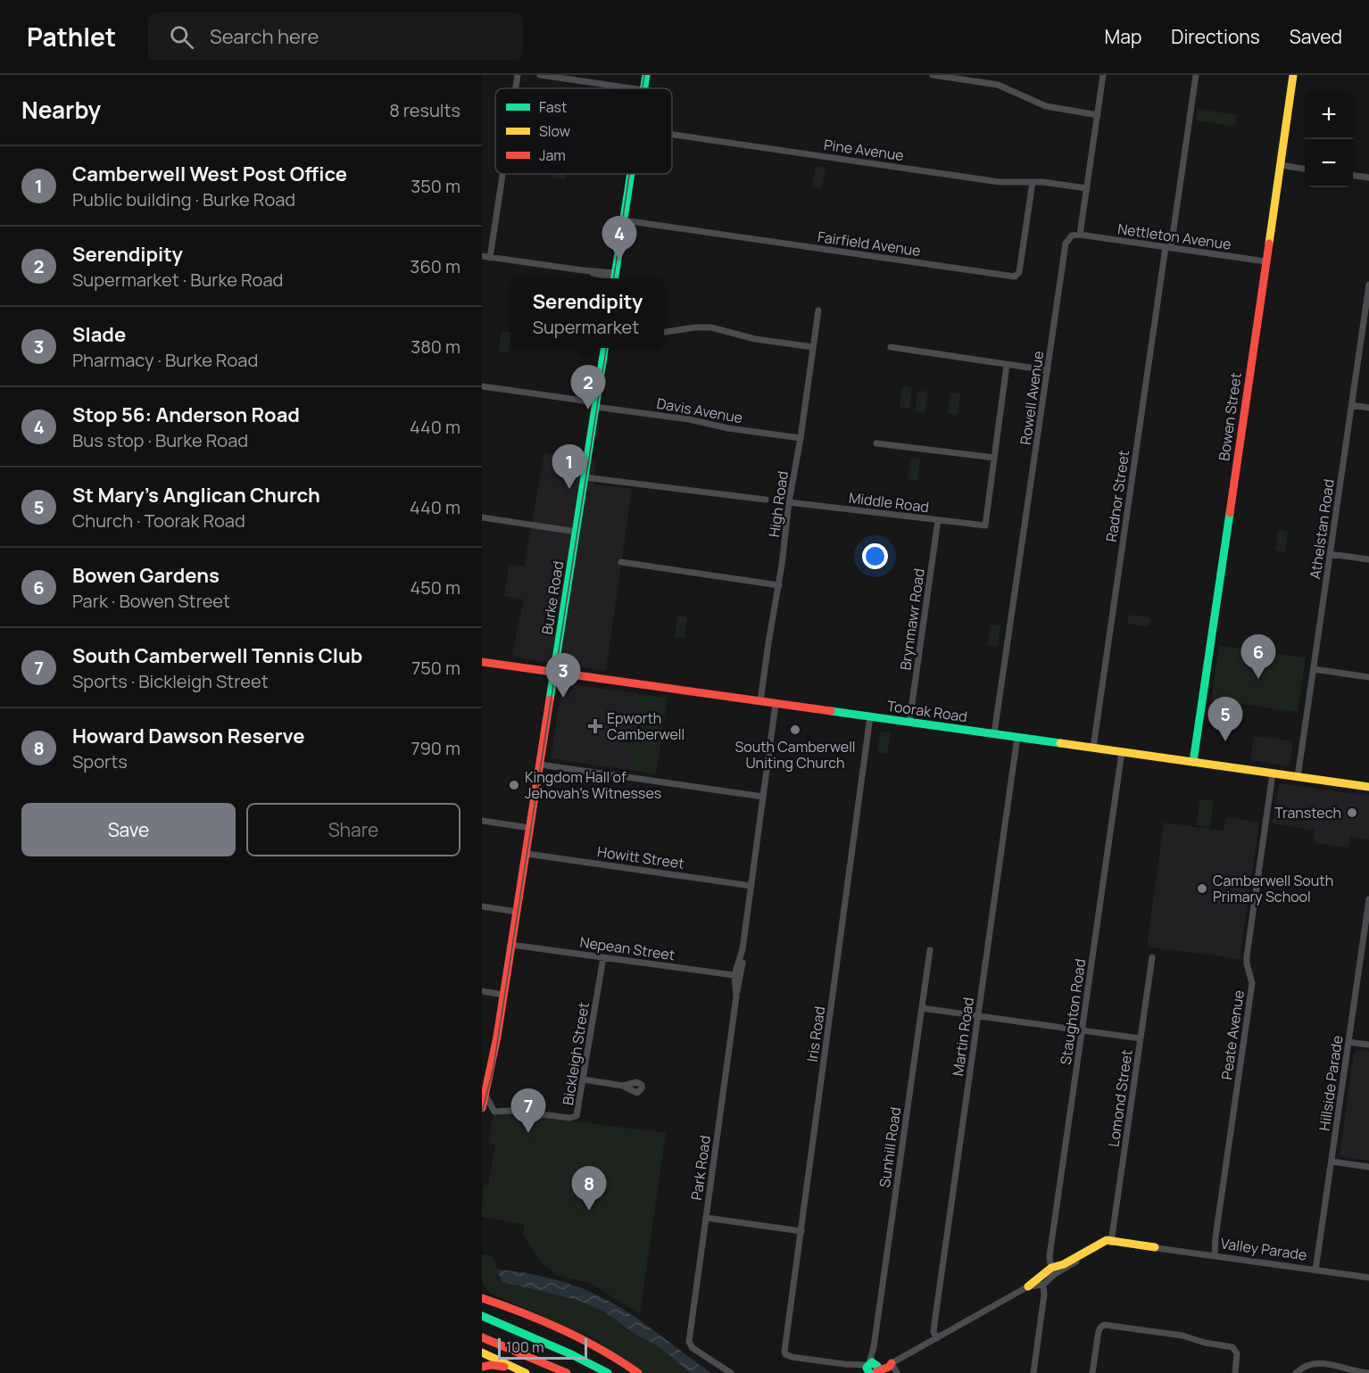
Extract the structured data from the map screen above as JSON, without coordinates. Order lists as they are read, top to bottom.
{
  "streets": {
    "main road": [
      "Bowen Street",
      "Burke Road",
      "Toorak Road",
      "Valley Parade"
    ],
    "street": [
      "Pine Avenue",
      "Nettleton Avenue",
      "Fairfield Avenue",
      "Rowell Avenue",
      "Davis Avenue",
      "Radnor Street",
      "Middle Road",
      "High Road",
      "Athelstan Road",
      "Brynmawr Road",
      "Howitt Street",
      "Nepean Street",
      "Staughton Road",
      "Iris Road",
      "Peate Avenue",
      "Martin Road",
      "Bickleigh Street",
      "Hillside Parade",
      "Lomond Street",
      "Sunhill Road",
      "Park Road"
    ]
  },
  "crossings": [
    ["Pine Avenue", "Fairfield Avenue"],
    ["Nettleton Avenue", "Rowell Avenue"],
    ["Nettleton Avenue", "Bowen Street"],
    ["Nettleton Avenue", "Radnor Street"],
    ["Rowell Avenue", "Toorak Road"],
    ["Davis Avenue", "High Road"],
    ["Davis Avenue", "Burke Road"],
    ["Bowen Street", "Toorak Road"],
    ["Radnor Street", "Toorak Road"],
    ["Middle Road", "High Road"],
    ["Middle Road", "Brynmawr Road"],
    ["High Road", "Toorak Road"],
    ["Athelstan Road", "Toorak Road"],
    ["Burke Road", "Toorak Road"],
    ["Burke Road", "Howitt Street"],
    ["Burke Road", "Nepean Street"],
    ["Burke Road", "Bickleigh Street"],
    ["Brynmawr Road", "Toorak Road"],
    ["Toorak Road", "Staughton Road"],
    ["Toorak Road", "Iris Road"],
    ["Toorak Road", "Peate Avenue"],
    ["Toorak Road", "Martin Road"],
    ["Toorak Road", "Park Road"],
    ["Howitt Street", "Park Road"],
    ["Nepean Street", "Bickleigh Street"],
    ["Nepean Street", "Park Road"],
    ["Peate Avenue", "Valley Parade"],
    ["Hillside Parade", "Valley Parade"],
    ["Lomond Street", "Valley Parade"]
  ],
  "places": {
    "health": ["Epworth Camberwell"],
    "other": [
      "South Camberwell Uniting Church",
      "Kingdom Hall of Jehovah's Witnesses",
      "Transtech",
      "Camberwell South Primary School"
    ]
  },
  "legend": ["Fast", "Slow", "Jam"],
  "scale_bar": "100 m",
  "page": {
    "header": "Pathlet",
    "search": "Search here",
    "nav": ["Map", "Directions", "Saved"],
    "heading": ["Nearby", "8 results"],
    "map_buttons": ["+", "−"],
    "list": [
      {
        "mark": "1",
        "name": "Camberwell West Post Office",
        "note": "Public building · Burke Road",
        "value": "350 m"
      },
      {
        "mark": "2",
        "name": "Serendipity",
        "note": "Supermarket · Burke Road",
        "value": "360 m"
      },
      {
        "mark": "3",
        "name": "Slade",
        "note": "Pharmacy · Burke Road",
        "value": "380 m"
      },
      {
        "mark": "4",
        "name": "Stop 56: Anderson Road",
        "note": "Bus stop · Burke Road",
        "value": "440 m"
      },
      {
        "mark": "5",
        "name": "St Mary's Anglican Church",
        "note": "Church · Toorak Road",
        "value": "440 m"
      },
      {
        "mark": "6",
        "name": "Bowen Gardens",
        "note": "Park · Bowen Street",
        "value": "450 m"
      },
      {
        "mark": "7",
        "name": "South Camberwell Tennis Club",
        "note": "Sports · Bickleigh Street",
        "value": "750 m"
      },
      {
        "mark": "8",
        "name": "Howard Dawson Reserve",
        "note": "Sports",
        "value": "790 m"
      }
    ],
    "pins": [
      "4",
      "2",
      "1",
      "6",
      "3",
      "5",
      "7",
      "8"
    ],
    "popup": ["Serendipity", "Supermarket"],
    "buttons": ["Save", "Share"],
    "scale": "100 m"
  }
}
